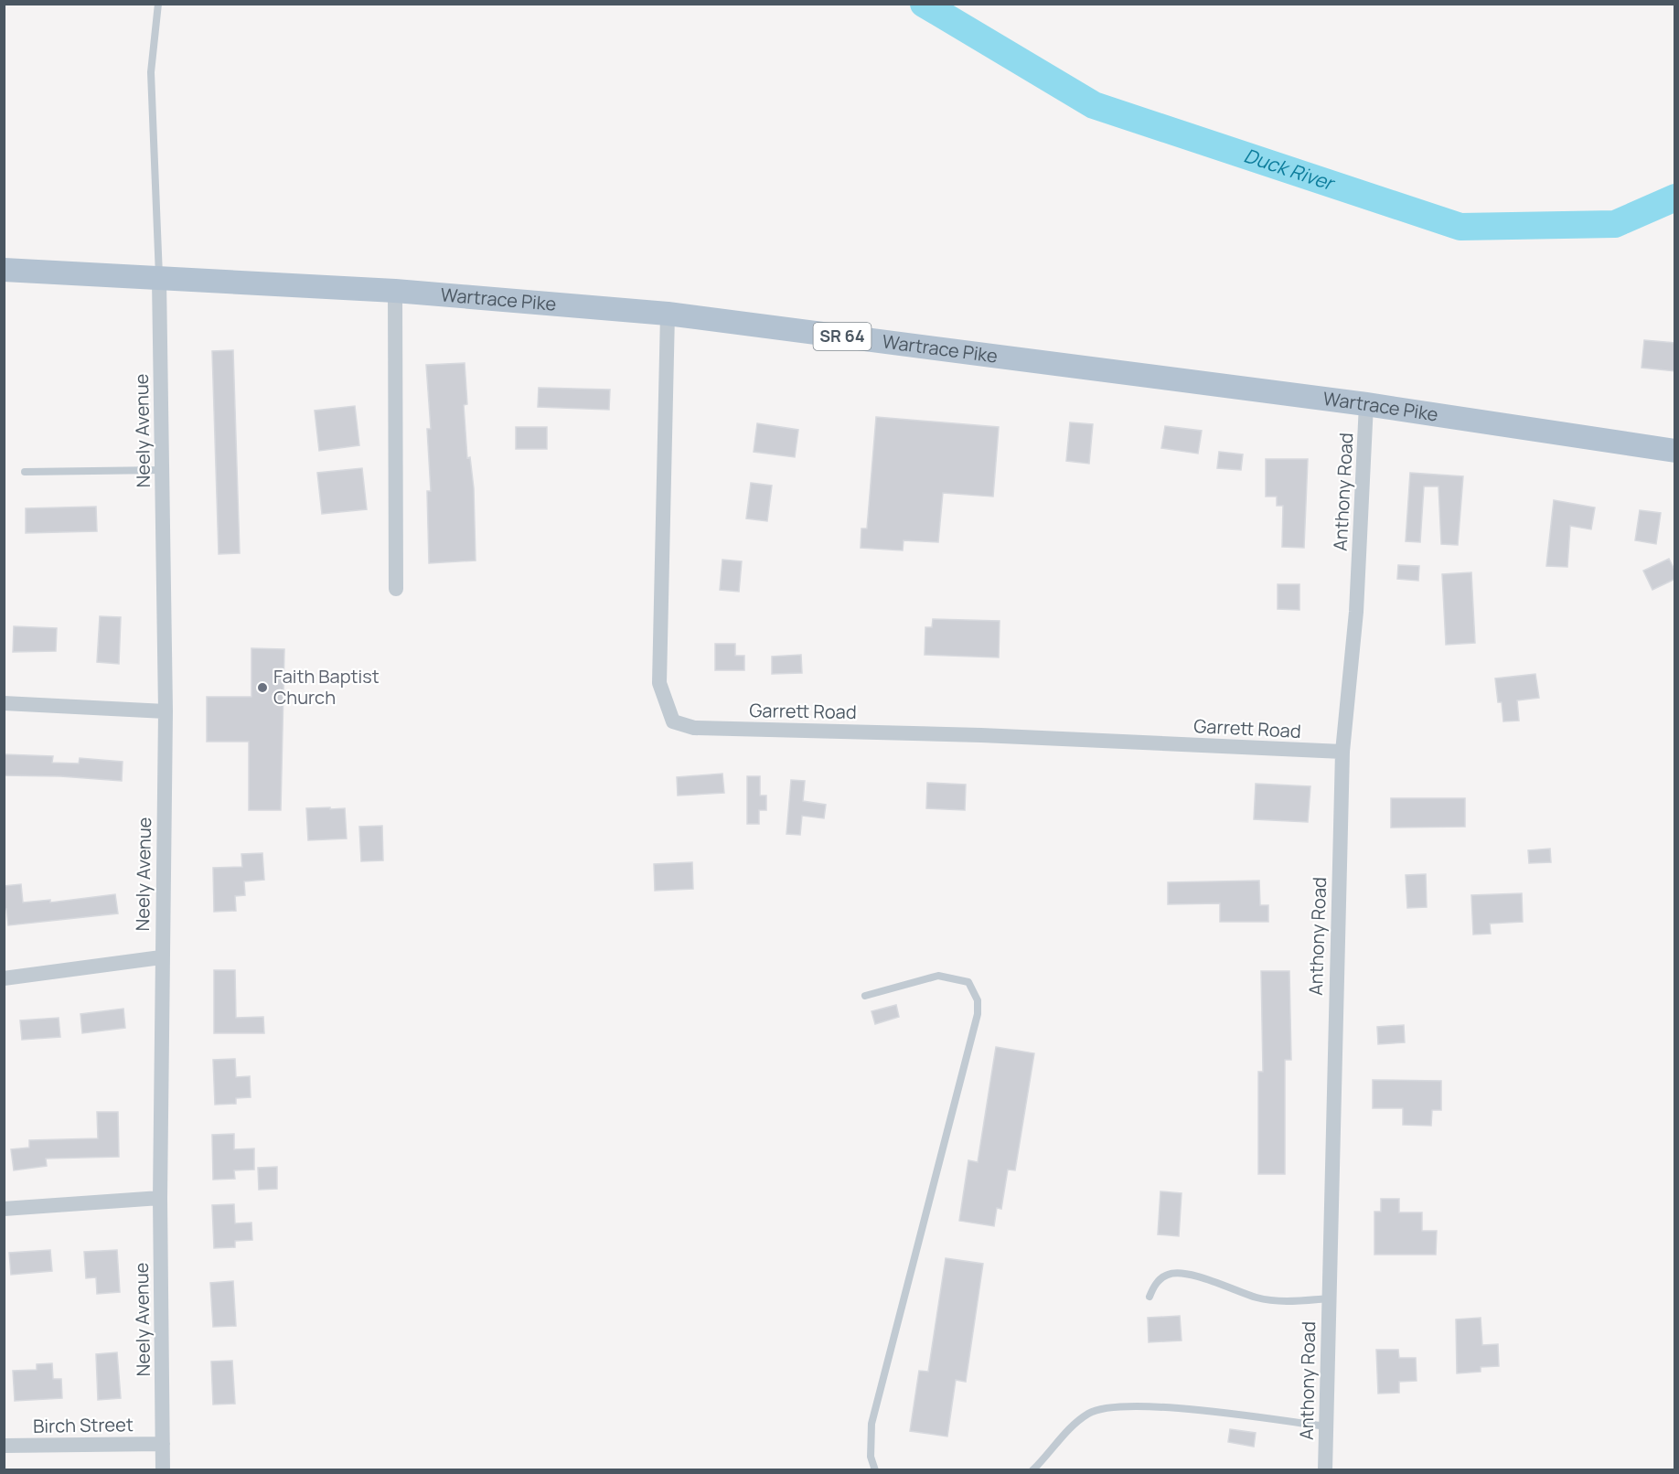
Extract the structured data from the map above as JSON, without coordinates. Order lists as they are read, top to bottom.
{
  "streets": {
    "main road": ["Wartrace Pike", "SR 64"],
    "street": [
      "Neely Avenue",
      "Anthony Road",
      "Garrett Road",
      "Birch Street"
    ]
  },
  "crossings": [
    ["Wartrace Pike", "Neely Avenue"],
    ["Wartrace Pike", "Anthony Road"],
    ["Wartrace Pike", "Garrett Road"],
    ["Neely Avenue", "Birch Street"],
    ["Anthony Road", "Garrett Road"]
  ],
  "water": ["Duck River"],
  "places": ["Faith Baptist Church"]
}
